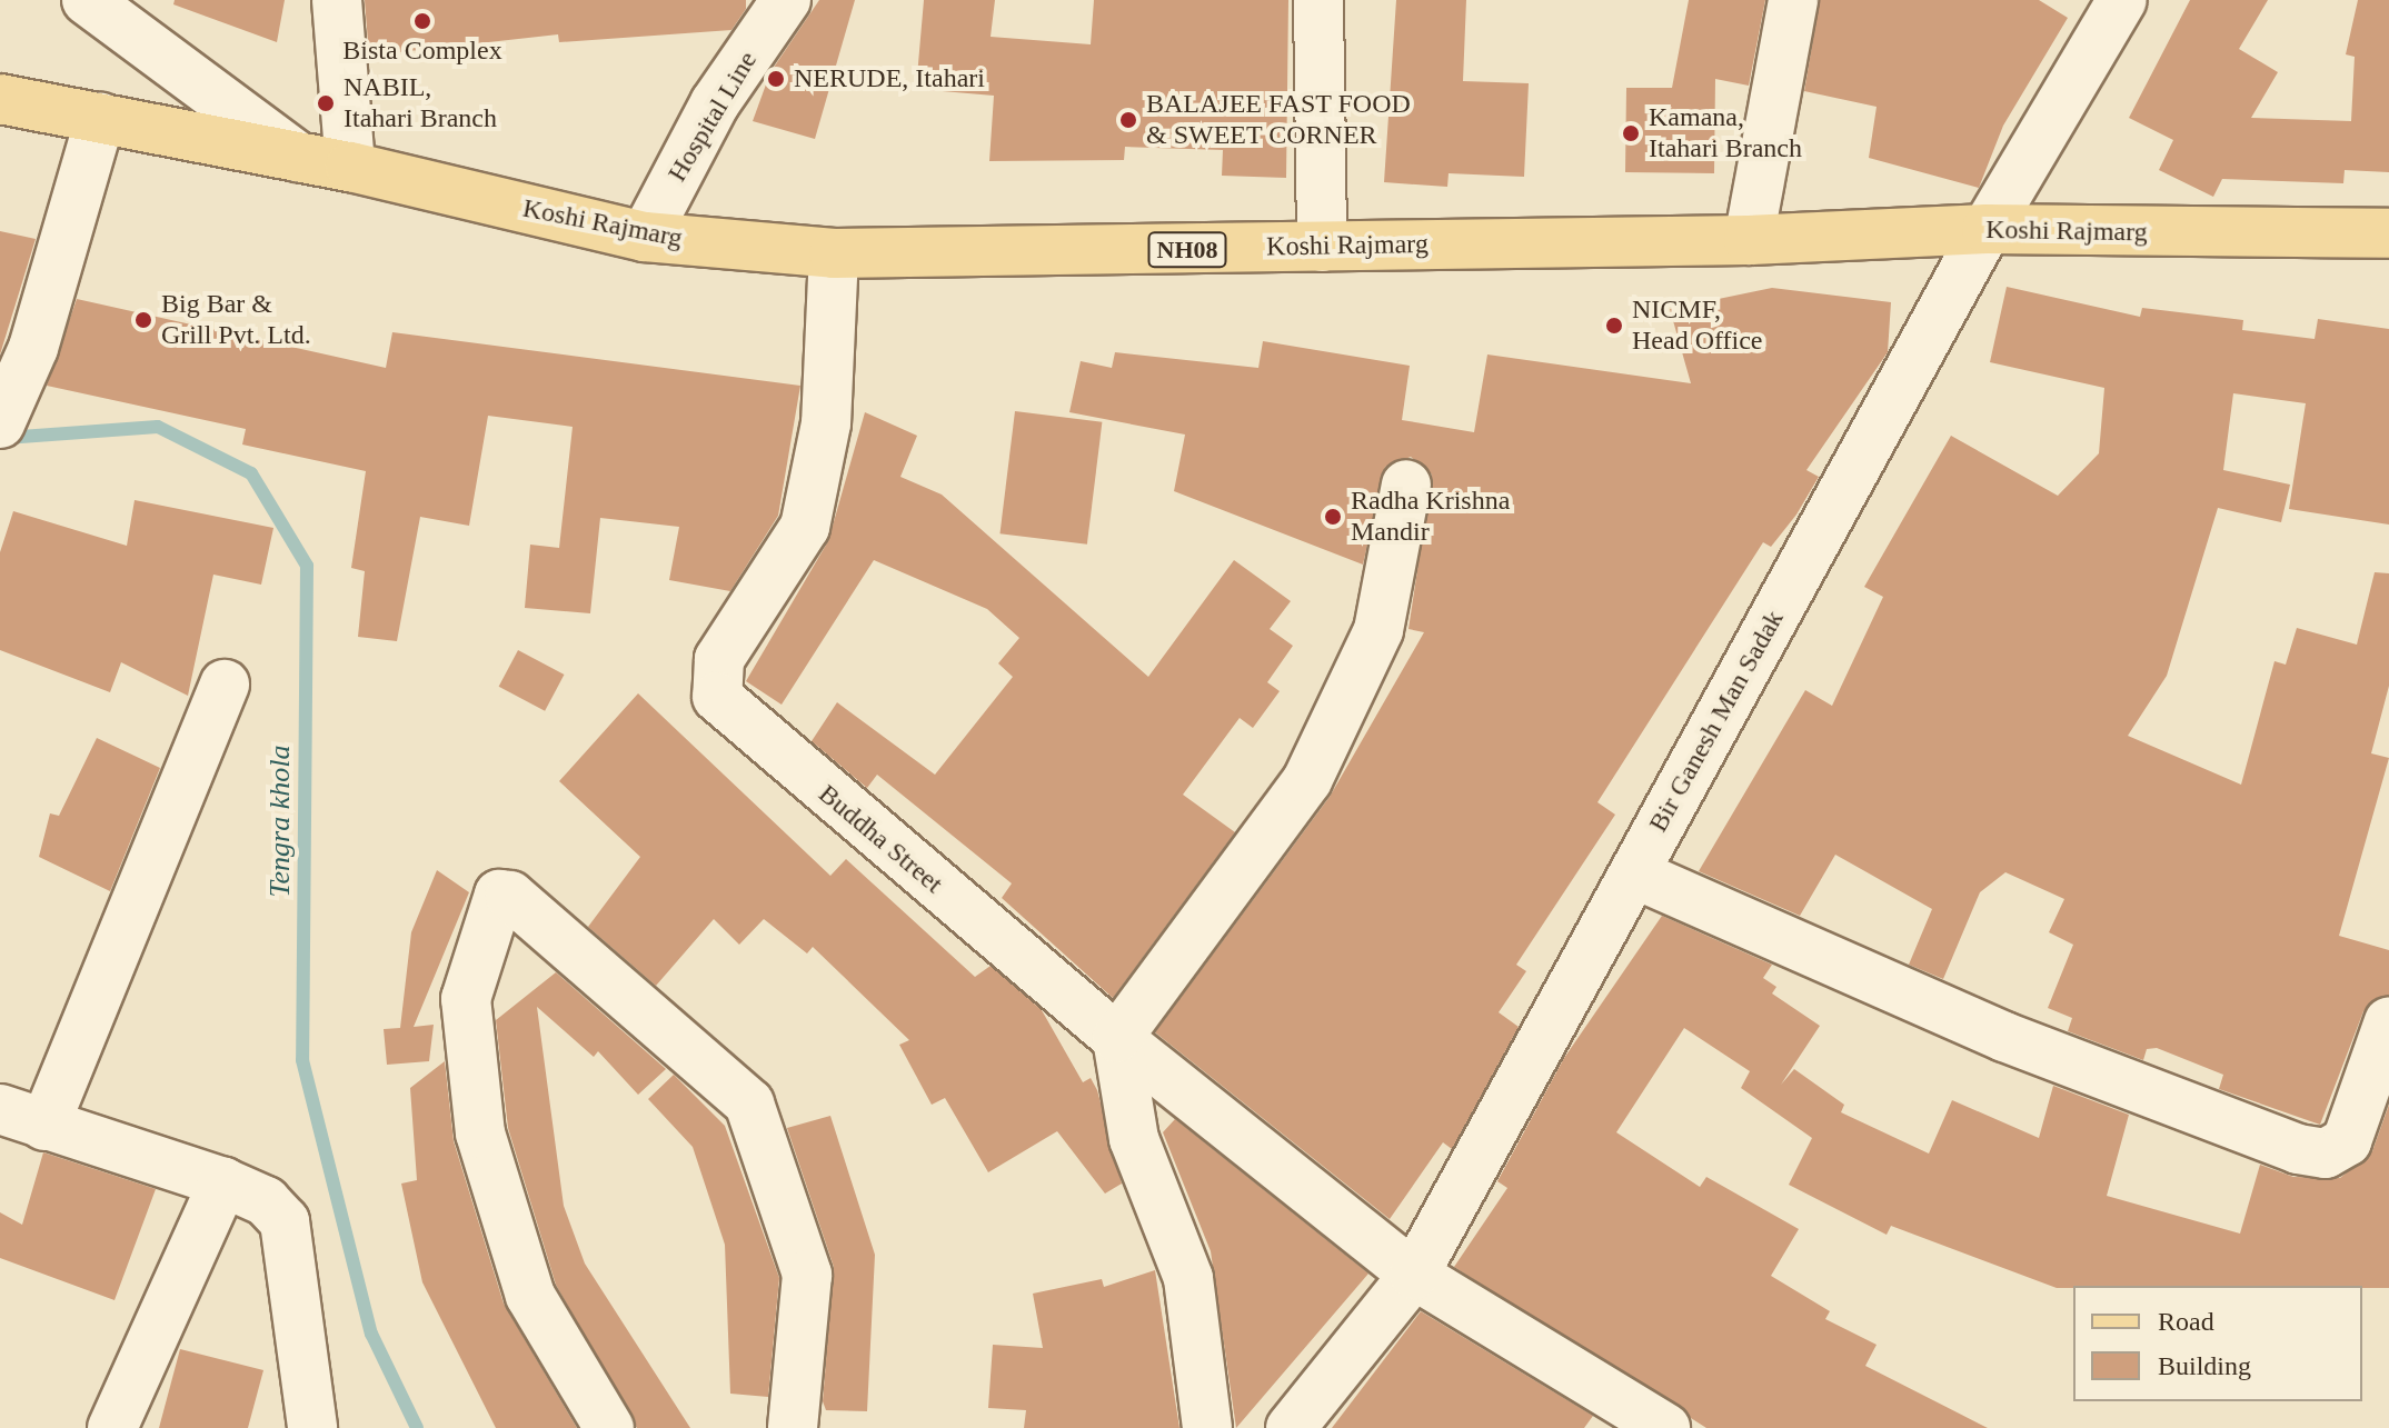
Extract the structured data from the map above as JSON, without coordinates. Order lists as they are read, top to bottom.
{
  "streets": {
    "main road": ["Koshi Rajmarg", "NH08"],
    "street": ["Hospital Line", "Bir Ganesh Man Sadak", "Buddha Street"]
  },
  "crossings": [
    ["Hospital Line", "Koshi Rajmarg"],
    ["Koshi Rajmarg", "Bir Ganesh Man Sadak"],
    ["Koshi Rajmarg", "Buddha Street"],
    ["Bir Ganesh Man Sadak", "Buddha Street"]
  ],
  "water": ["Tengra khola"],
  "places": [
    "Bista Complex",
    "NERUDE, Itahari",
    "NABIL, Itahari Branch",
    "BALAJEE FAST FOOD & SWEET CORNER",
    "Kamana, Itahari Branch",
    "Big Bar & Grill Pvt. Ltd.",
    "NICMF, Head Office",
    "Radha Krishna Mandir"
  ],
  "legend": ["Road", "Building"]
}
